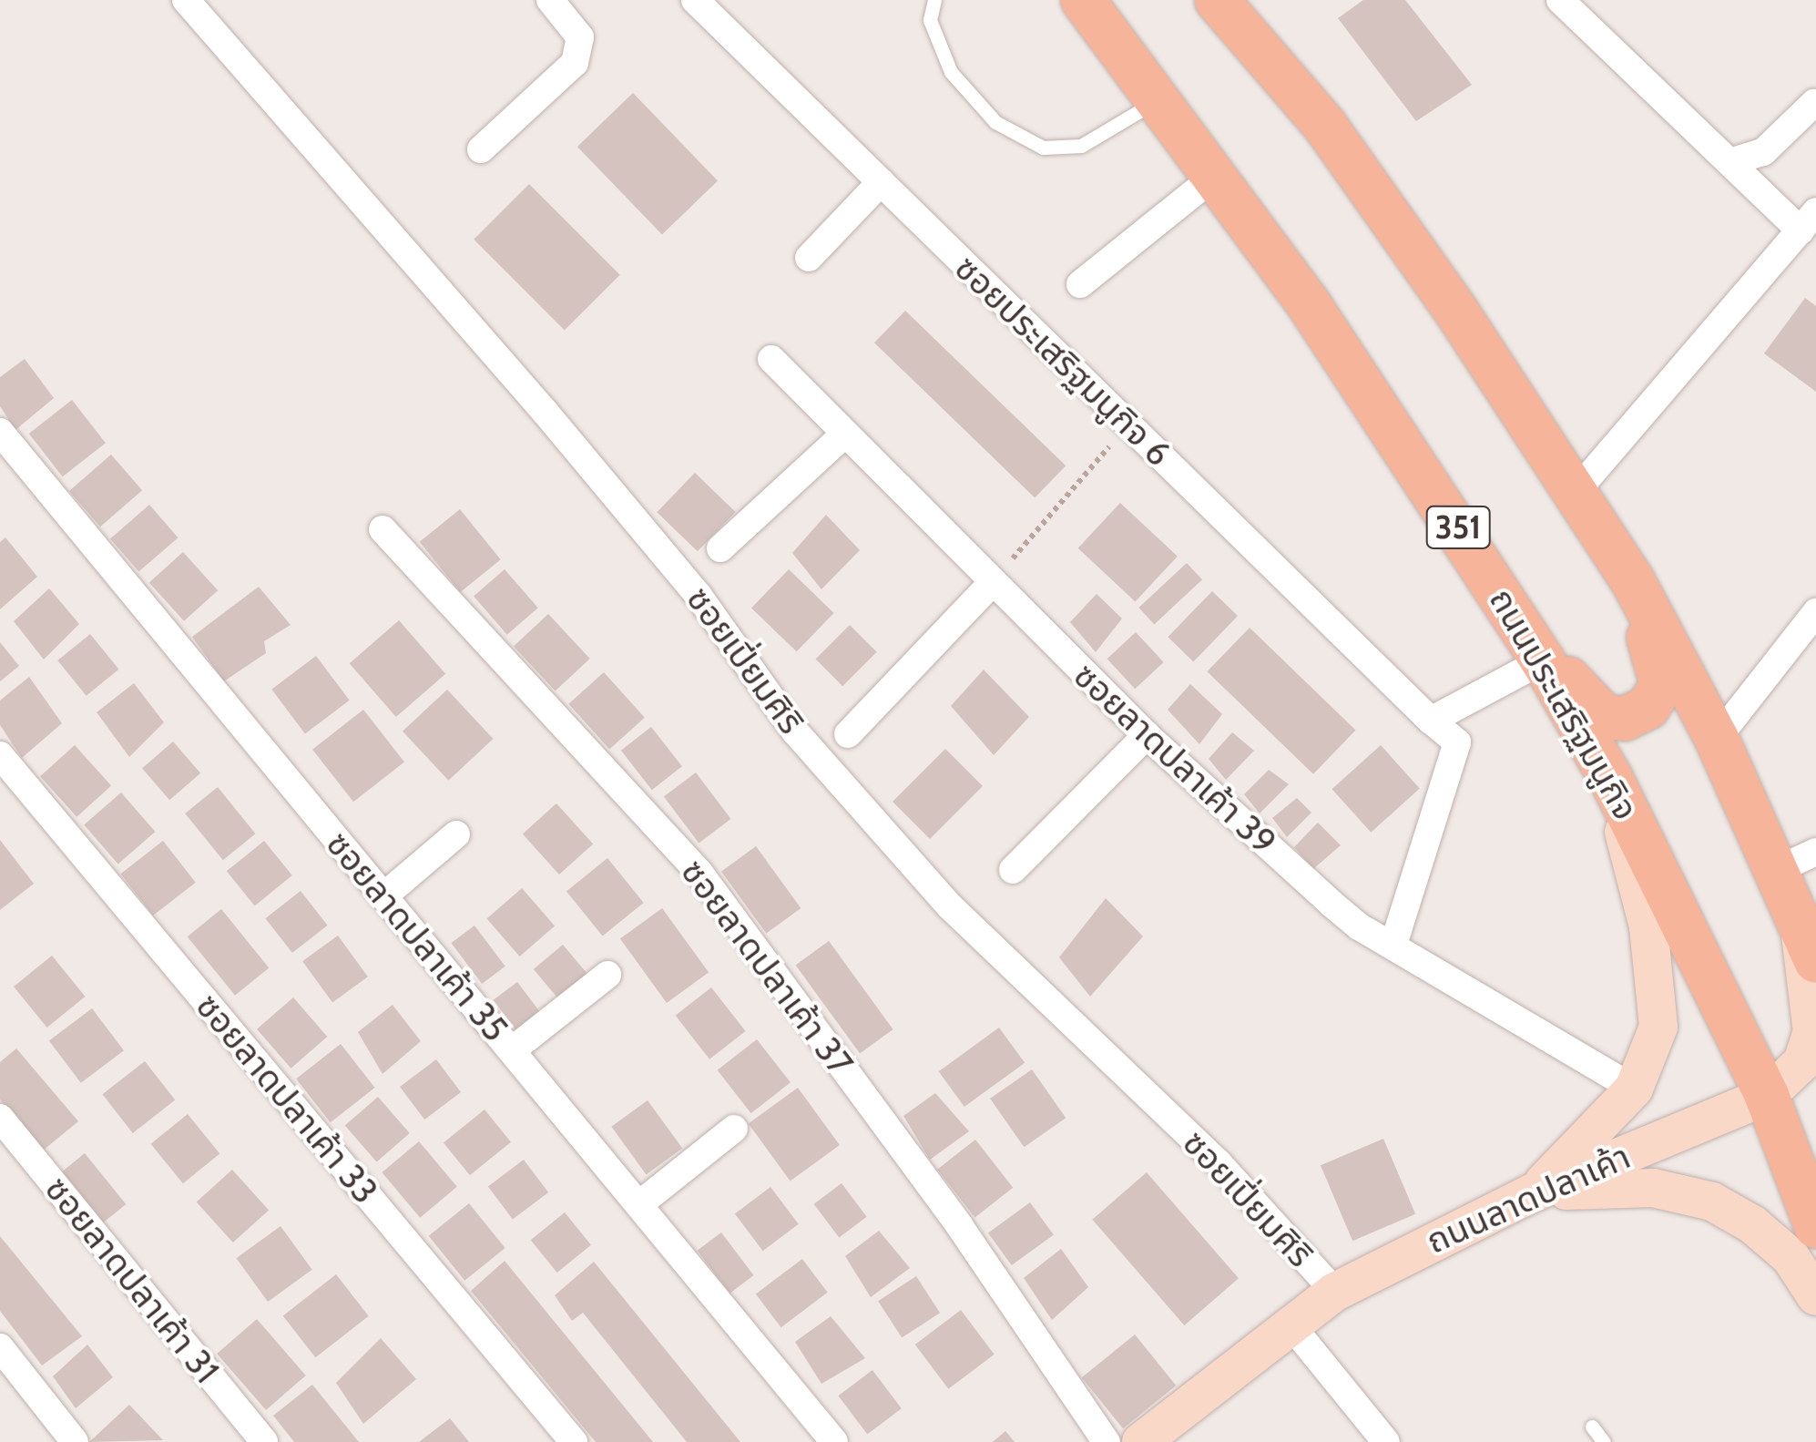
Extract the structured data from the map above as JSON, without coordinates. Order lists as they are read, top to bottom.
{
  "streets": {
    "main road": ["351", "ถนนประเสริฐมนูกิจ", "ถนนลาดปลาเค้า"],
    "street": [
      "ซอยประเสริฐมนูกิจ 6",
      "ซอยเปี่ยมศิริ",
      "ซอยลาดปลาเค้า 39",
      "ซอยลาดปลาเค้า 35",
      "ซอยลาดปลาเค้า 37",
      "ซอยลาดปลาเค้า 33",
      "ซอยลาดปลาเค้า 31"
    ]
  },
  "crossings": [
    ["ซอยประเสริฐมนูกิจ 6", "ซอยลาดปลาเค้า 39"],
    ["ซอยเปี่ยมศิริ", "ถนนลาดปลาเค้า"],
    ["ถนนประเสริฐมนูกิจ", "ถนนลาดปลาเค้า"]
  ]
}
